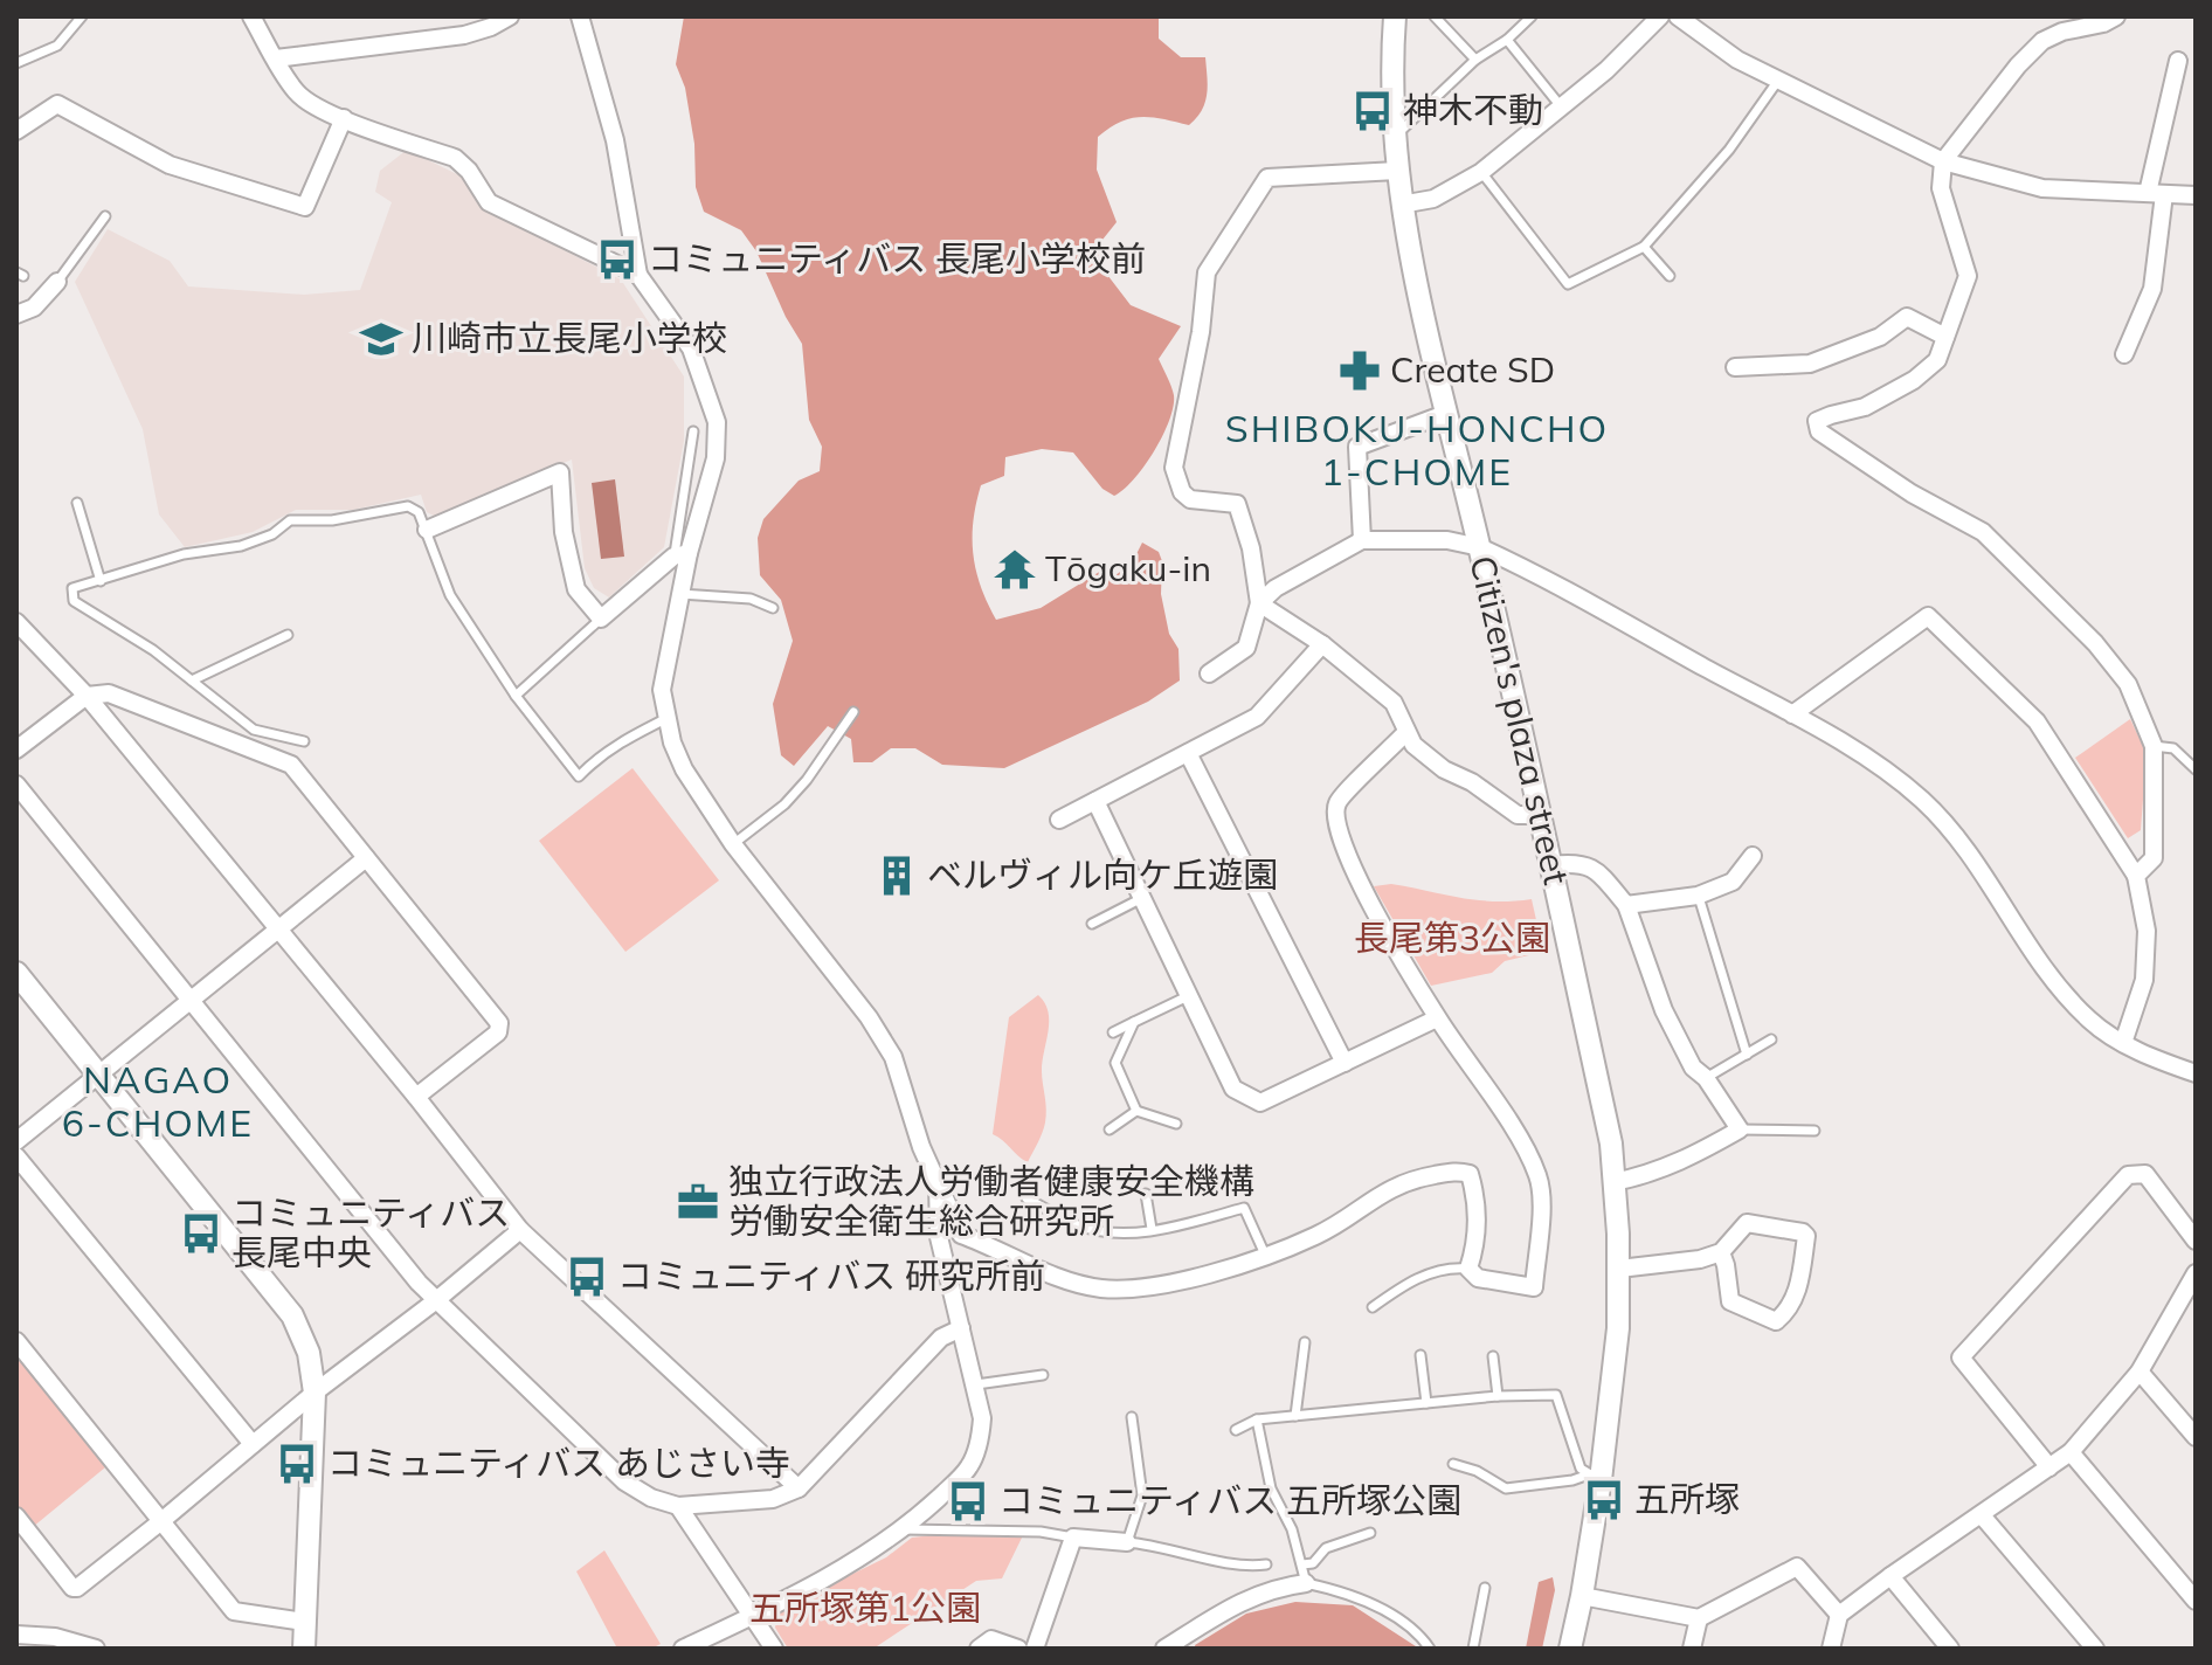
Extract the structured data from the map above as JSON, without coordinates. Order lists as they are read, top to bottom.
{
  "streets": {
    "street": ["Citizen's plaza street"]
  },
  "districts": ["SHIBOKU-HONCHO 1-CHOME", "NAGAO 6-CHOME"],
  "parks": ["長尾第3公園", "五所塚第1公園"],
  "places": {
    "bus stop": [
      "神木不動",
      "コミュニティバス 長尾小学校前",
      "コミュニティバス 長尾中央",
      "コミュニティバス 研究所前",
      "コミュニティバス あじさい寺",
      "五所塚",
      "コミュニティバス 五所塚公園"
    ],
    "school or university": ["川崎市立長尾小学校"],
    "pharmacy": ["Create SD"],
    "temple": ["Tо̄gaku-in"],
    "building": ["ベルヴィル向ケ丘遊園"],
    "office": ["独立行政法人労働者健康安全機構 労働安全衛生総合研究所"]
  }
}
